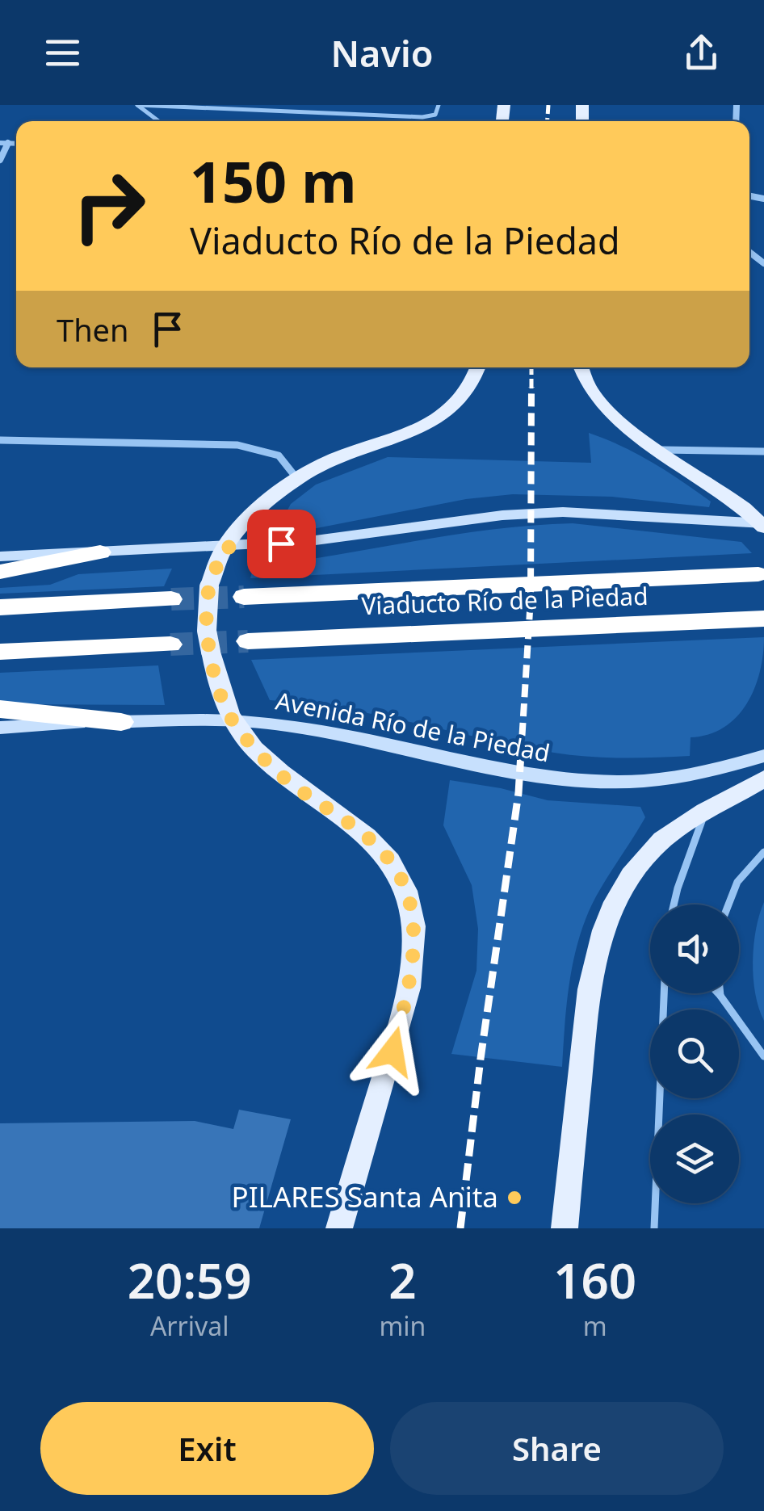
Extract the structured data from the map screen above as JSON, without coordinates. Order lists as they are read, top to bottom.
{
  "streets": {
    "highway": ["Viaducto Río de la Piedad"],
    "main road": ["Avenida Río de la Piedad"]
  },
  "places": ["PILARES Santa Anita"],
  "page": {
    "header": "Navio",
    "turn": ["150 m", "Viaducto Río de la Piedad"],
    "then": "Then",
    "eta": [
      "20:59",
      "Arrival",
      "2",
      "min",
      "160",
      "m"
    ],
    "buttons": ["Exit", "Share"]
  }
}
